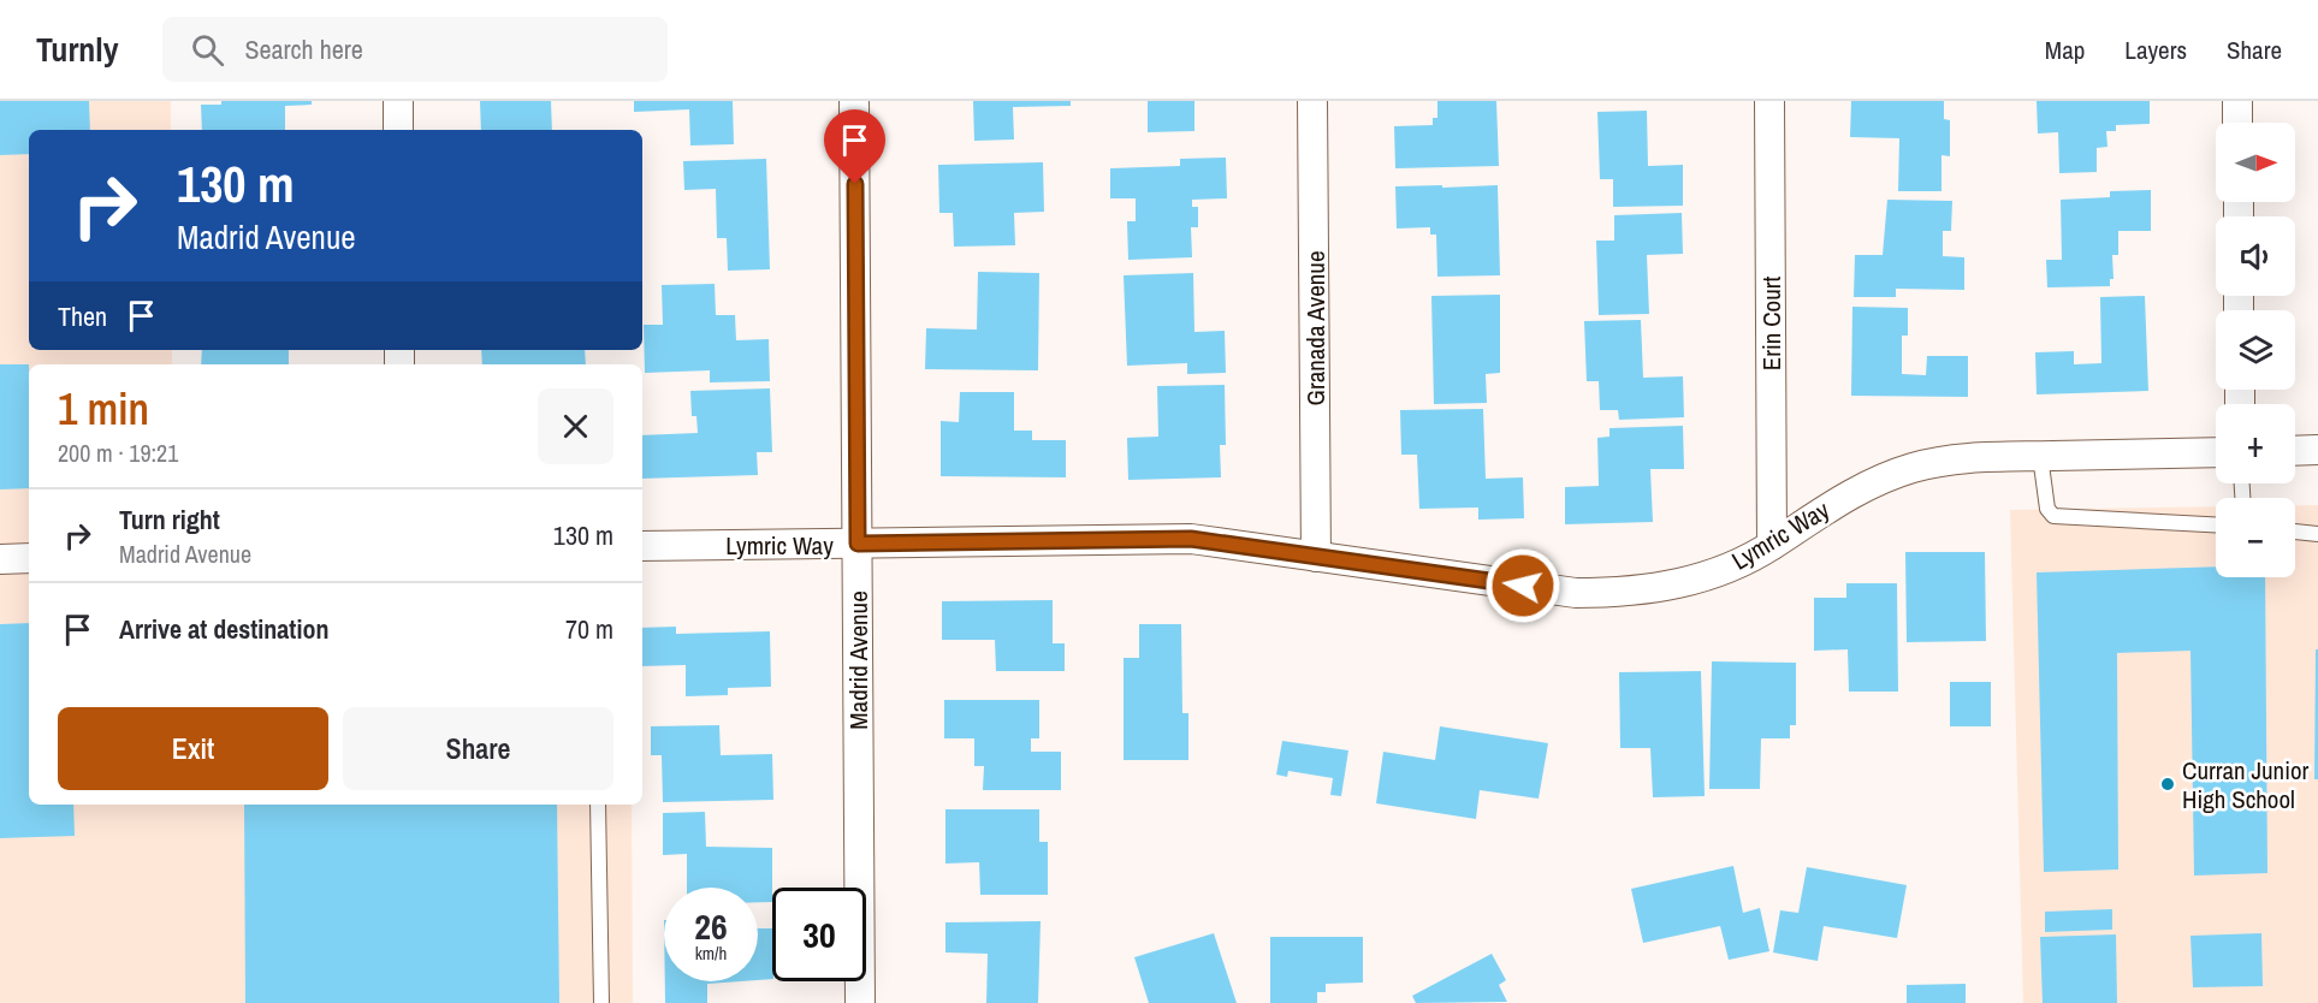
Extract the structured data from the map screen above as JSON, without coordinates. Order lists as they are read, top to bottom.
{
  "streets": {
    "street": [
      "Erin Court",
      "Granada Avenue",
      "Lymric Way",
      "Madrid Avenue"
    ]
  },
  "crossings": [
    ["Erin Court", "Lymric Way"],
    ["Granada Avenue", "Lymric Way"],
    ["Lymric Way", "Madrid Avenue"]
  ],
  "places": ["Curran Junior High School"],
  "north": "right",
  "page": {
    "header": "Turnly",
    "search": "Search here",
    "nav": ["Map", "Layers", "Share"],
    "map_buttons": ["+", "−"],
    "turn": ["130 m", "Madrid Avenue"],
    "then": "Then",
    "heading": ["1 min", "200 m · 19:21"],
    "list": [
      {
        "name": "Turn right",
        "note": "Madrid Avenue",
        "value": "130 m"
      },
      {
        "name": "Arrive at destination",
        "value": "70 m"
      }
    ],
    "buttons": ["Exit", "Share"],
    "speed": "26 km/h",
    "limit": "30"
  }
}
